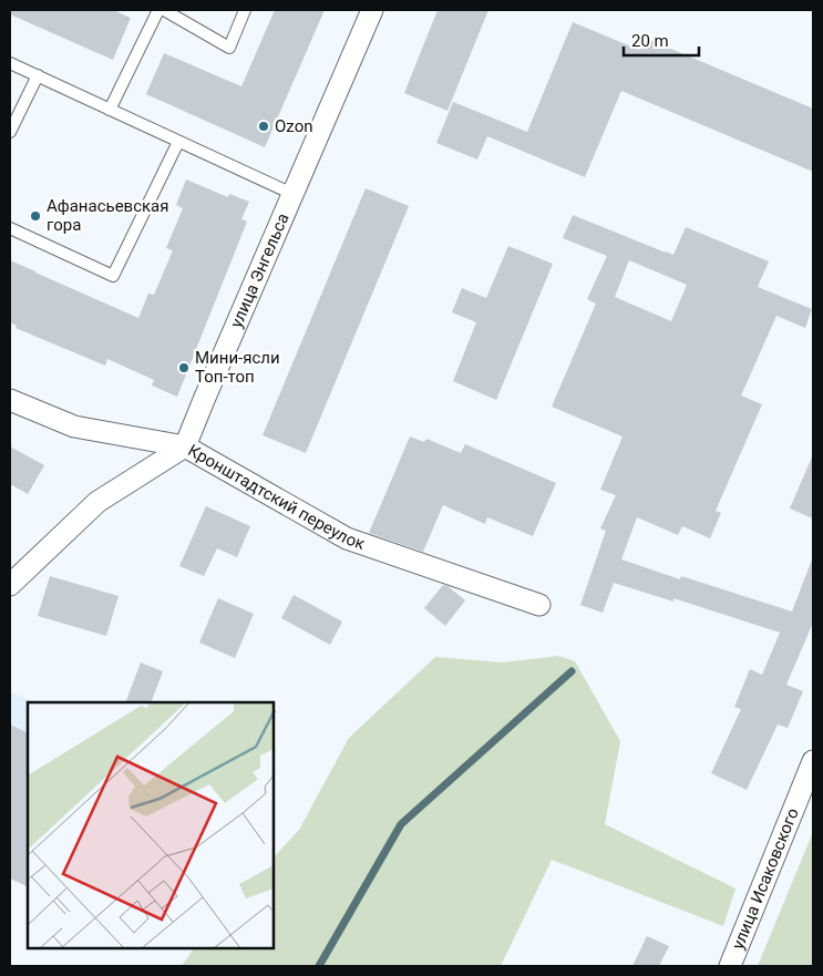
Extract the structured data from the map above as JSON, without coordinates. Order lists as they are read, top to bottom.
{
  "streets": {
    "street": ["улица Энгельса", "Кронштадтский переулок", "улица Исаковского"]
  },
  "crossings": [
    ["улица Энгельса", "Кронштадтский переулок"]
  ],
  "places": ["Ozon", "Афанасьевская гора", "Мини-ясли Топ-топ"],
  "scale_bar": "20 m"
}
